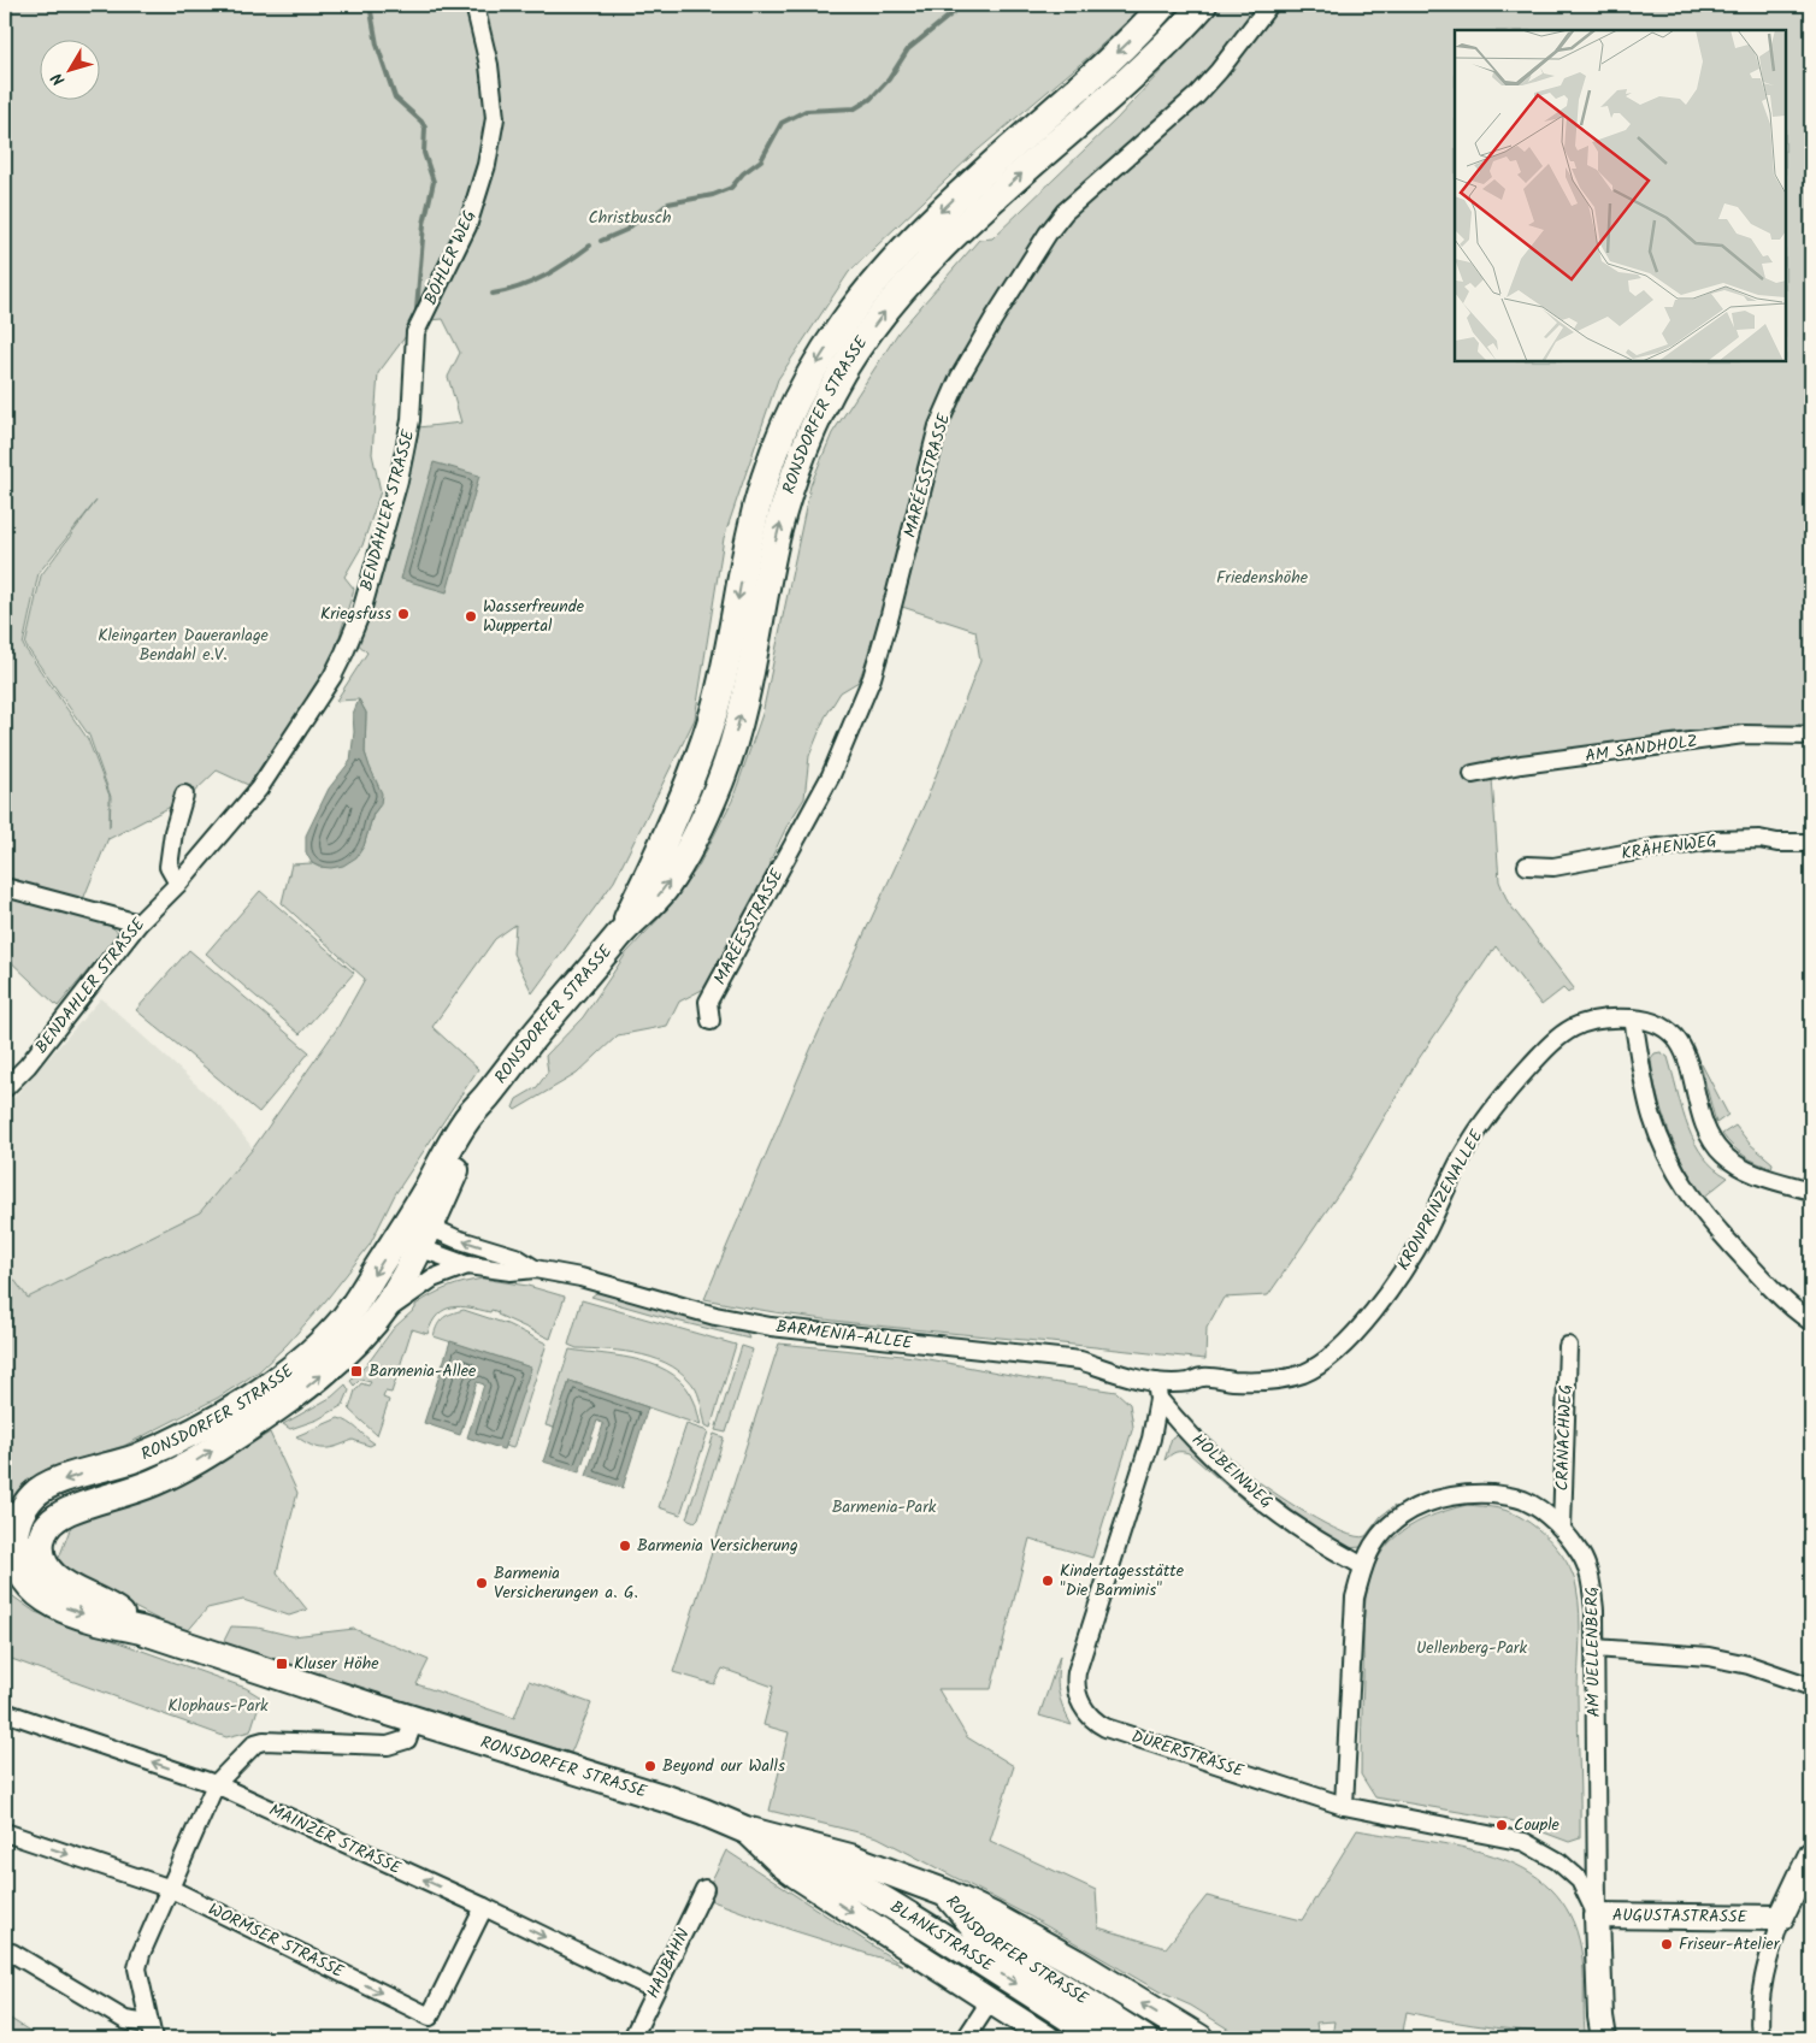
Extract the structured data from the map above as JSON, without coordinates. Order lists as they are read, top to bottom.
{
  "streets": {
    "main road": ["RONSDORFER STRASSE", "BLANKSTRASSE"],
    "street": [
      "BÖHLER WEG",
      "MARÉESSTRASSE",
      "BENDAHLER STRASSE",
      "AM SANDHOLZ",
      "KRÄHENWEG",
      "KRONPRINZENALLEE",
      "BARMENIA-ALLEE",
      "CRANACHWEG",
      "HOLBEINWEG",
      "AM UELLENBERG",
      "DÜRERSTRASSE",
      "MAINZER STRASSE",
      "AUGUSTASTRASSE",
      "WORMSER STRASSE",
      "HAUBAHN"
    ]
  },
  "crossings": [
    ["BÖHLER WEG", "BENDAHLER STRASSE"],
    ["RONSDORFER STRASSE", "BARMENIA-ALLEE"],
    ["RONSDORFER STRASSE", "BLANKSTRASSE"],
    ["KRONPRINZENALLEE", "BARMENIA-ALLEE"],
    ["KRONPRINZENALLEE", "HOLBEINWEG"],
    ["KRONPRINZENALLEE", "DÜRERSTRASSE"],
    ["BARMENIA-ALLEE", "HOLBEINWEG"],
    ["BARMENIA-ALLEE", "DÜRERSTRASSE"],
    ["CRANACHWEG", "AM UELLENBERG"],
    ["HOLBEINWEG", "AM UELLENBERG"],
    ["HOLBEINWEG", "DÜRERSTRASSE"],
    ["AM UELLENBERG", "DÜRERSTRASSE"],
    ["AM UELLENBERG", "AUGUSTASTRASSE"],
    ["DÜRERSTRASSE", "AUGUSTASTRASSE"],
    ["MAINZER STRASSE", "WORMSER STRASSE"],
    ["MAINZER STRASSE", "HAUBAHN"]
  ],
  "one_way": ["WORMSER STRASSE"],
  "parks": [
    "Christbusch",
    "Friedenshöhe",
    "Kleingarten Daueranlage Bendahl e.V.",
    "Barmenia-Park",
    "Uellenberg-Park",
    "Klophaus-Park"
  ],
  "places": {
    "other": [
      "Kriegsfuss",
      "Wasserfreunde Wuppertal",
      "Barmenia Versicherung",
      "Kindertagesstätte \"Die Barminis\"",
      "Barmenia Versicherungen a. G.",
      "Beyond our Walls",
      "Couple",
      "Friseur-Atelier"
    ],
    "transit": ["Barmenia-Allee", "Kluser Höhe"]
  },
  "north": "bottom left"
}
